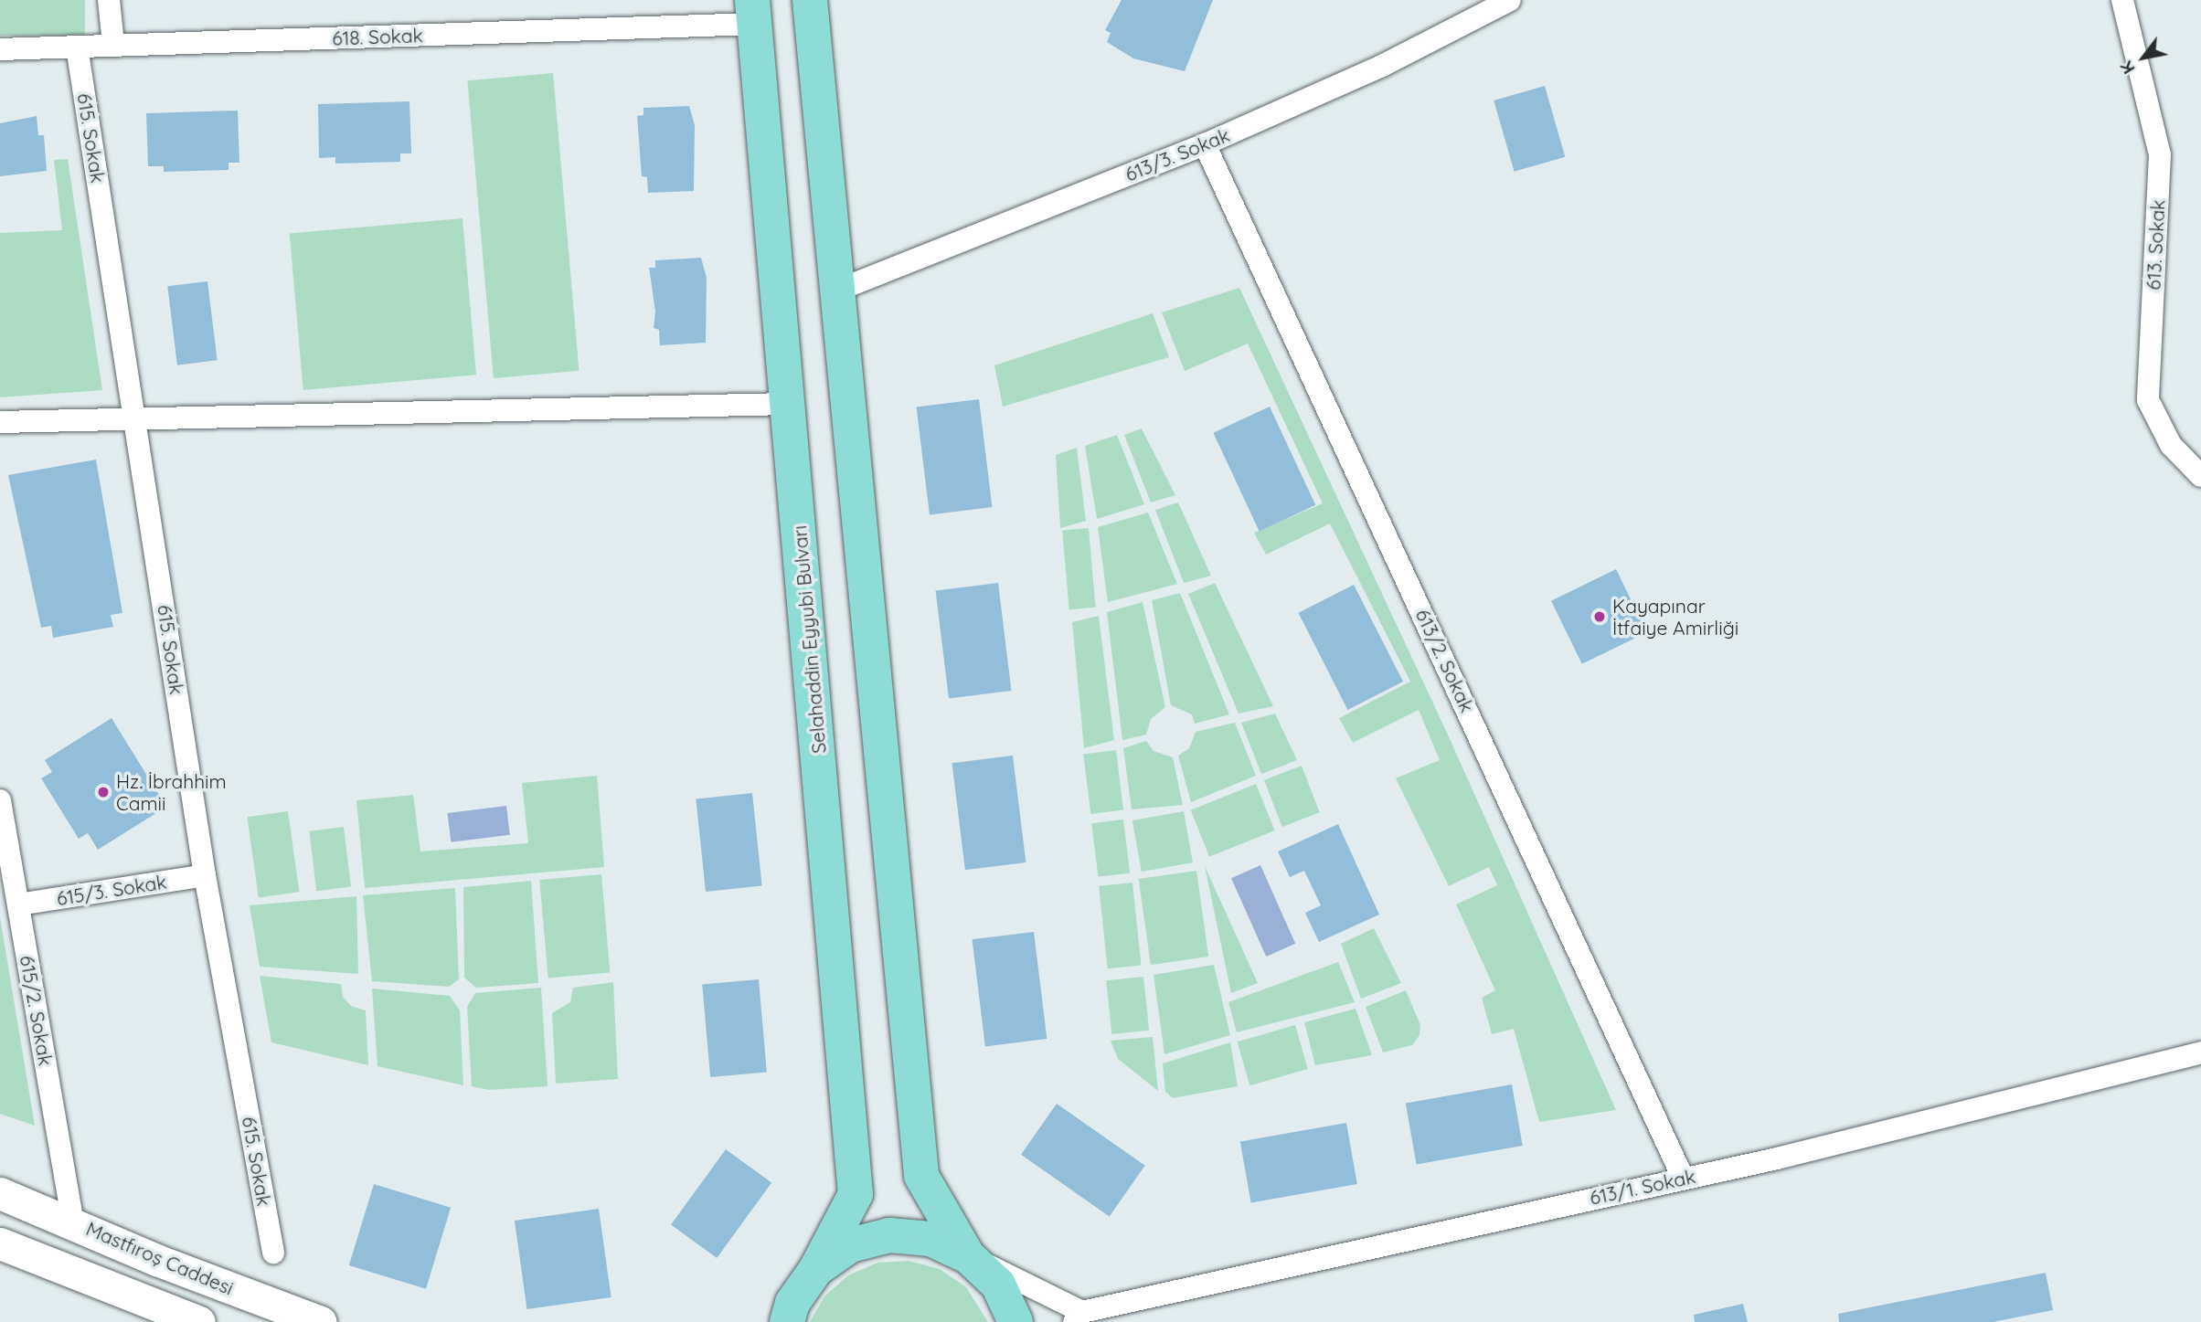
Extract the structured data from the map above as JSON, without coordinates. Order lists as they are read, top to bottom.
{
  "streets": {
    "main road": ["Selahaddin Eyyubi Bulvarı", "Mastfıroş Caddesi"],
    "street": [
      "618. Sokak",
      "615. Sokak",
      "613/3. Sokak",
      "613. Sokak",
      "613/2. Sokak",
      "615/3. Sokak",
      "615/2. Sokak",
      "613/1. Sokak"
    ]
  },
  "crossings": [
    ["618. Sokak", "615. Sokak"],
    ["618. Sokak", "Selahaddin Eyyubi Bulvarı"],
    ["615. Sokak", "615/3. Sokak"],
    ["613/3. Sokak", "613/2. Sokak"],
    ["613/2. Sokak", "613/1. Sokak"],
    ["615/3. Sokak", "615/2. Sokak"],
    ["615/2. Sokak", "Mastfıroş Caddesi"]
  ],
  "places": ["Kayapınar İtfaiye Amirliği", "Hz. İbrahhim Camii"],
  "north": "bottom left"
}
